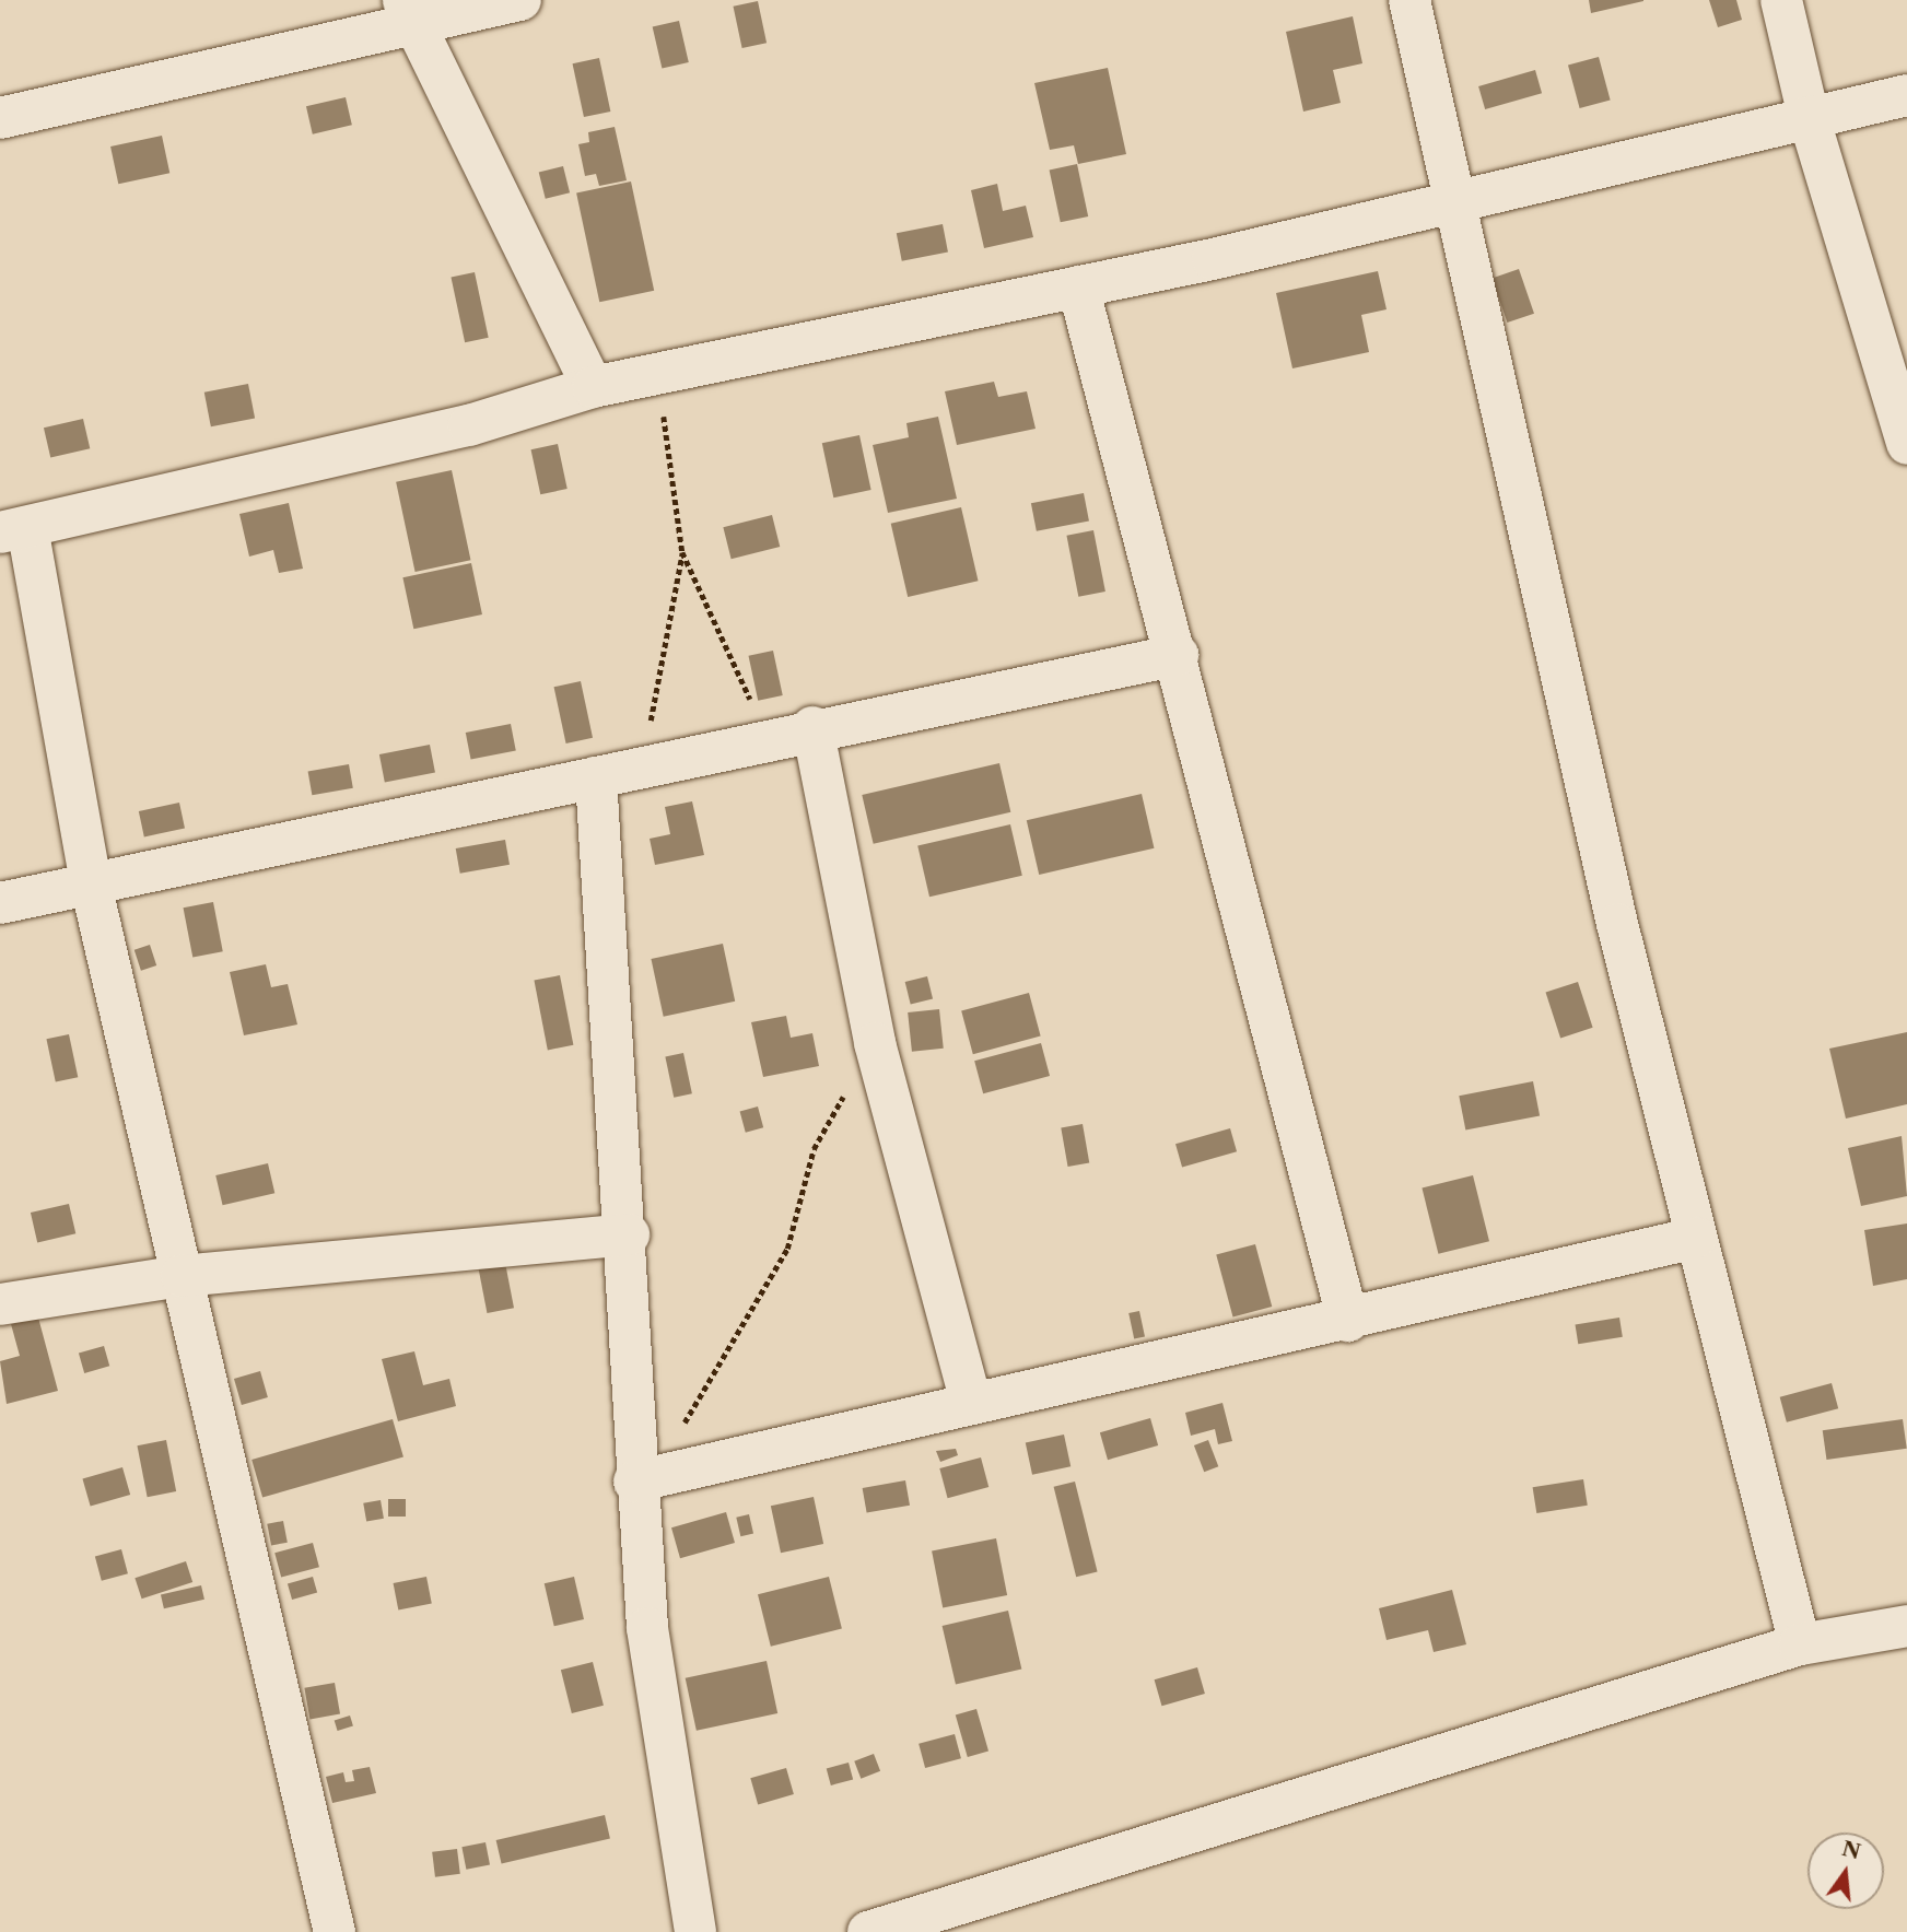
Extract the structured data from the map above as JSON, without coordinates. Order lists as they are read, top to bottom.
{
  "north": "top"
}
